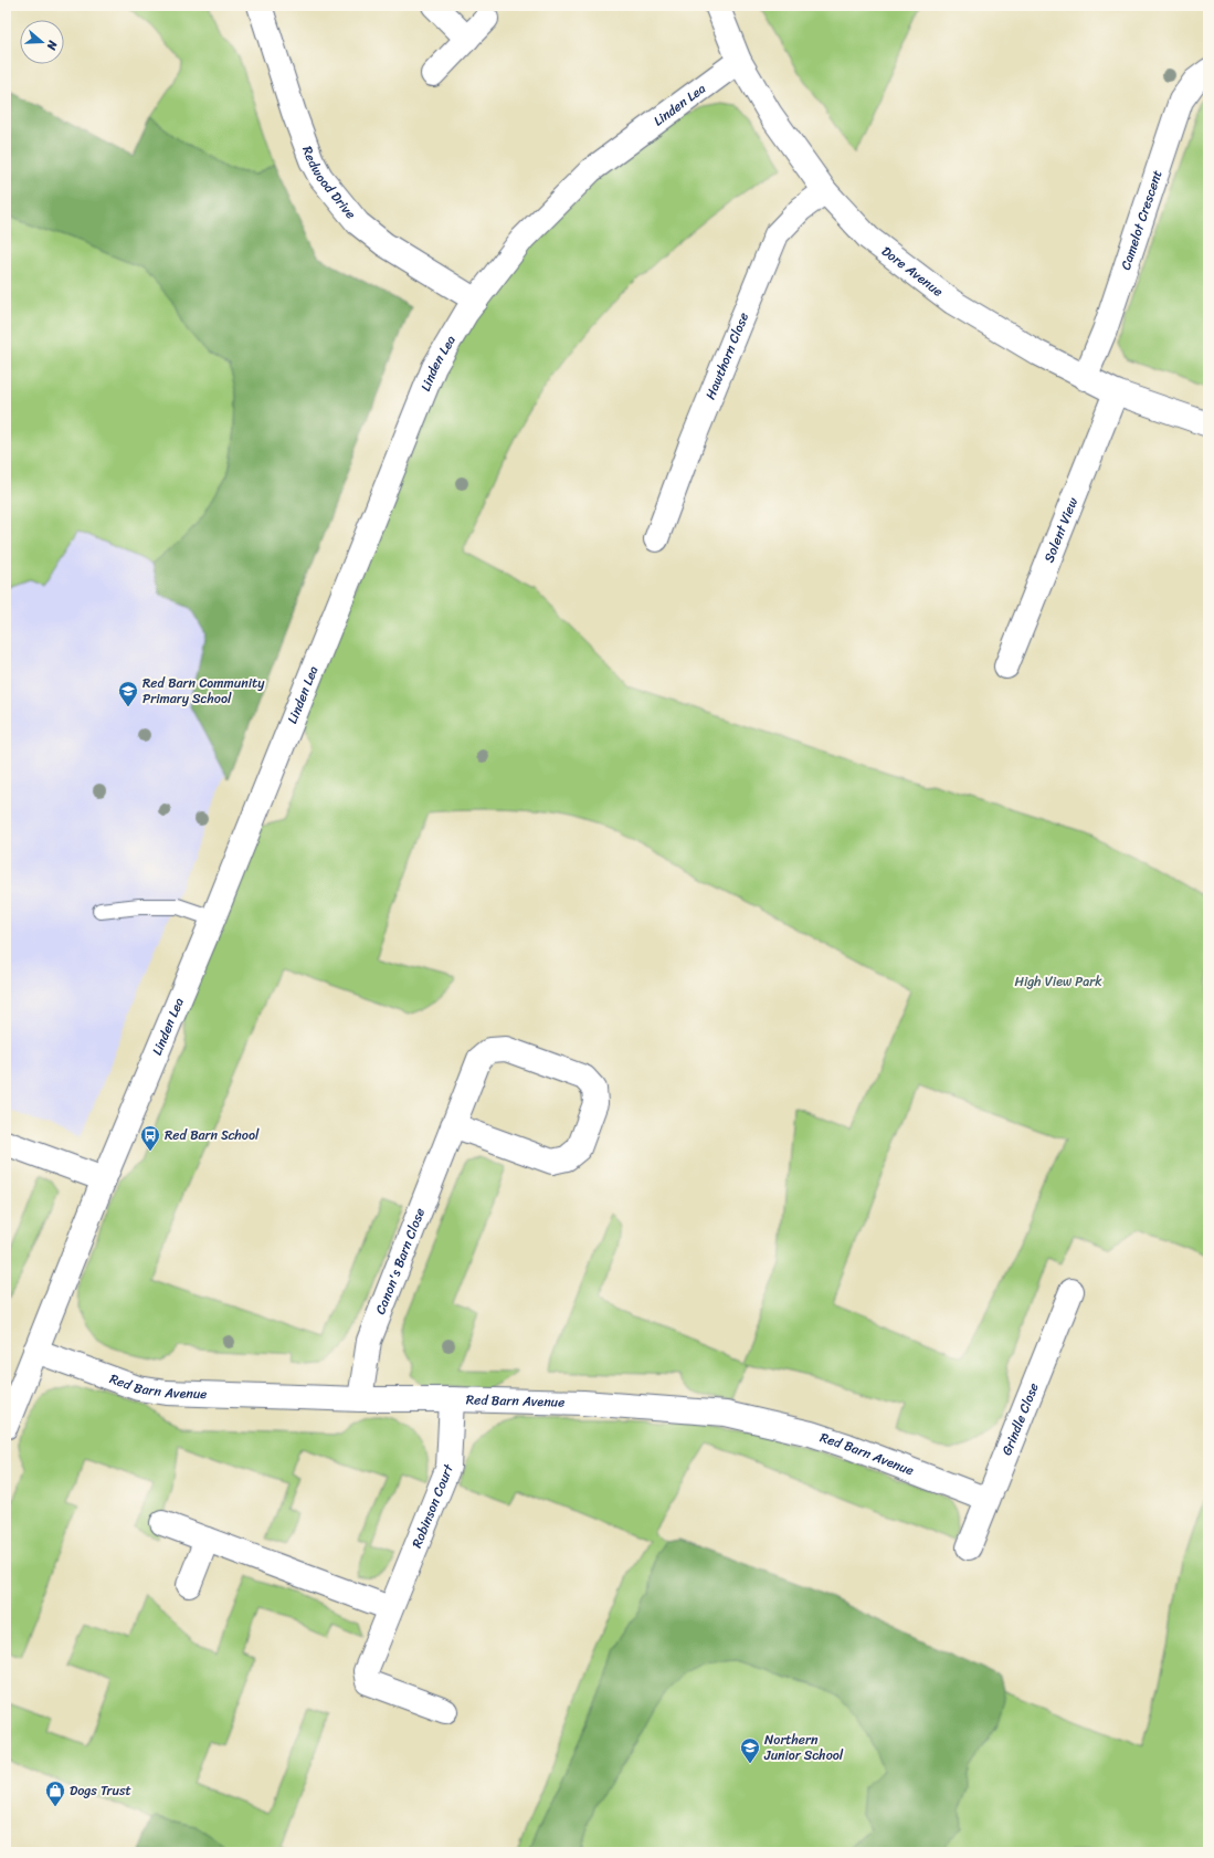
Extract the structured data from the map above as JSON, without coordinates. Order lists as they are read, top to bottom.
{
  "streets": {
    "street": [
      "Linden Lea",
      "Redwood Drive",
      "Camelot Crescent",
      "Dore Avenue",
      "Hawthorn Close",
      "Solent View",
      "Canon's Barn Close",
      "Red Barn Avenue",
      "Grindle Close",
      "Robinson Court"
    ]
  },
  "crossings": [
    ["Linden Lea", "Redwood Drive"],
    ["Linden Lea", "Dore Avenue"],
    ["Linden Lea", "Red Barn Avenue"],
    ["Camelot Crescent", "Dore Avenue"],
    ["Dore Avenue", "Hawthorn Close"],
    ["Dore Avenue", "Solent View"],
    ["Canon's Barn Close", "Red Barn Avenue"],
    ["Red Barn Avenue", "Grindle Close"],
    ["Red Barn Avenue", "Robinson Court"]
  ],
  "parks": ["High View Park"],
  "places": {
    "school or university": ["Red Barn Community Primary School", "Northern Junior School"],
    "bus stop": ["Red Barn School"],
    "shop": ["Dogs Trust"]
  },
  "north": "right"
}
